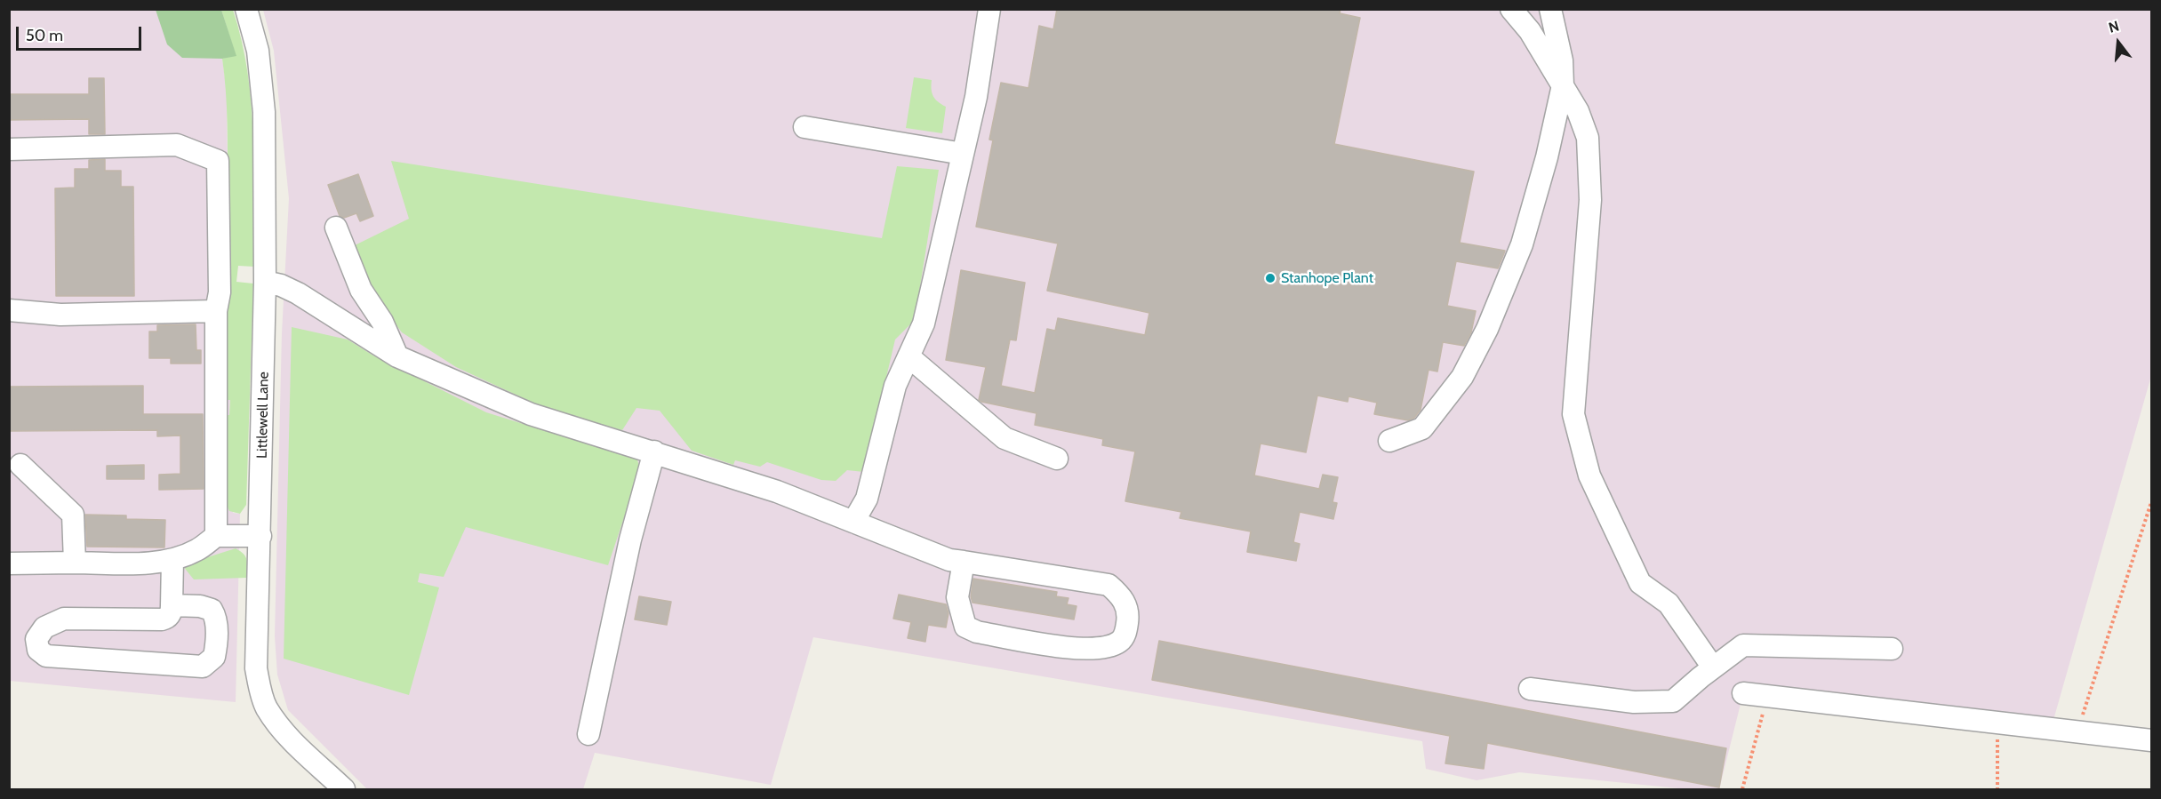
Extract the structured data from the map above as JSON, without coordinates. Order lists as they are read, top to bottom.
{
  "streets": {
    "street": ["Littlewell Lane"]
  },
  "places": ["Stanhope Plant"],
  "scale_bar": "50 m",
  "north": "top"
}
